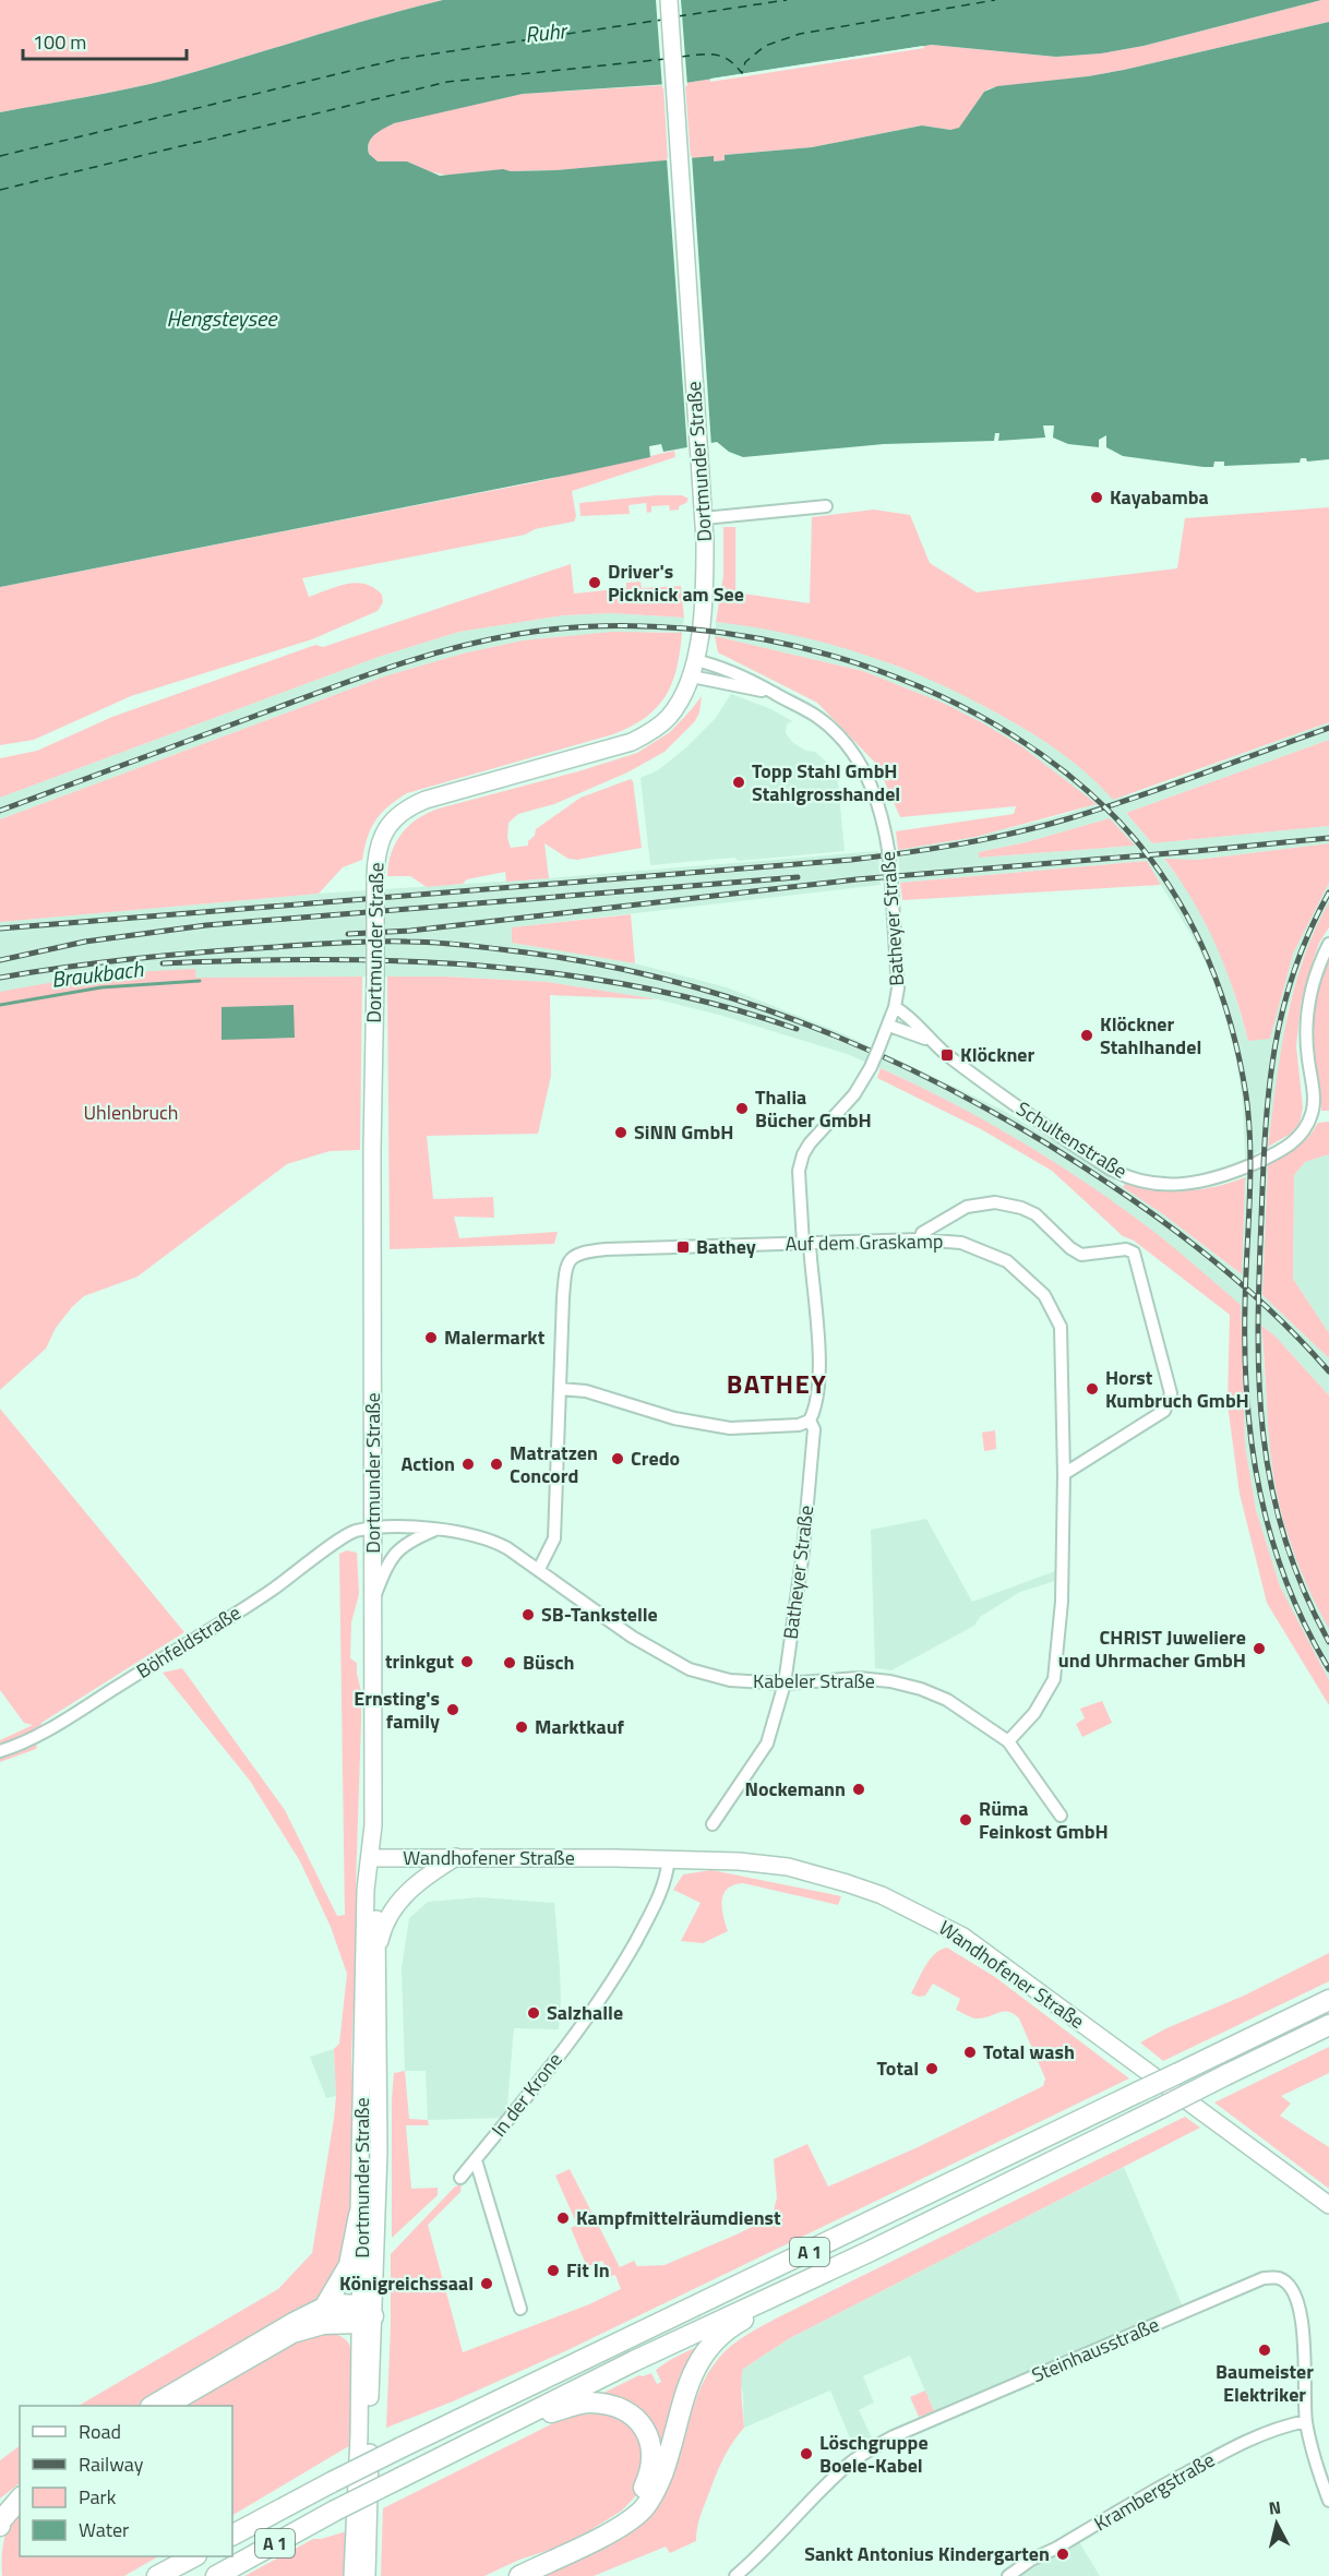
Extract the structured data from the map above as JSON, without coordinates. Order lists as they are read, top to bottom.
{
  "streets": {
    "highway": ["A 1"],
    "main road": ["Dortmunder Straße", "Wandhofener Straße"],
    "street": [
      "Batheyer Straße",
      "Schultenstraße",
      "Auf dem Graskamp",
      "Böhfeldstraße",
      "Kabeler Straße",
      "In der Krone",
      "Steinhausstraße",
      "Krambergstraße"
    ]
  },
  "crossings": [
    ["Dortmunder Straße", "Batheyer Straße"],
    ["Dortmunder Straße", "Böhfeldstraße"],
    ["Dortmunder Straße", "Kabeler Straße"],
    ["Dortmunder Straße", "Wandhofener Straße"],
    ["Batheyer Straße", "Schultenstraße"],
    ["Batheyer Straße", "Auf dem Graskamp"],
    ["Batheyer Straße", "Kabeler Straße"],
    ["Auf dem Graskamp", "Kabeler Straße"],
    ["Böhfeldstraße", "Kabeler Straße"],
    ["Wandhofener Straße", "In der Krone"],
    ["Steinhausstraße", "Krambergstraße"]
  ],
  "districts": ["BATHEY"],
  "water": ["Ruhr", "Hengsteysee", "Braukbach"],
  "parks": ["Uhlenbruch"],
  "places": {
    "other": [
      "Kayabamba",
      "Driver's Picknick am See",
      "Topp Stahl GmbH Stahlgrosshandel",
      "Klöckner Stahlhandel",
      "Thalia Bücher GmbH",
      "SiNN GmbH",
      "Malermarkt",
      "Horst Kumbruch GmbH",
      "Credo",
      "Action",
      "Matratzen Concord",
      "SB-Tankstelle",
      "CHRIST Juweliere und Uhrmacher GmbH",
      "trinkgut",
      "Büsch",
      "Ernsting's family",
      "Marktkauf",
      "Nockemann",
      "Rüma Feinkost GmbH",
      "Salzhalle",
      "Total wash",
      "Total",
      "Kampfmittelräumdienst",
      "Fit In",
      "Königreichssaal",
      "Baumeister Elektriker",
      "Löschgruppe Boele-Kabel",
      "Sankt Antonius Kindergarten"
    ],
    "transit": ["Klöckner", "Bathey"]
  },
  "legend": [
    "Road",
    "Railway",
    "Park",
    "Water"
  ],
  "scale_bar": "100 m",
  "north": "top"
}
